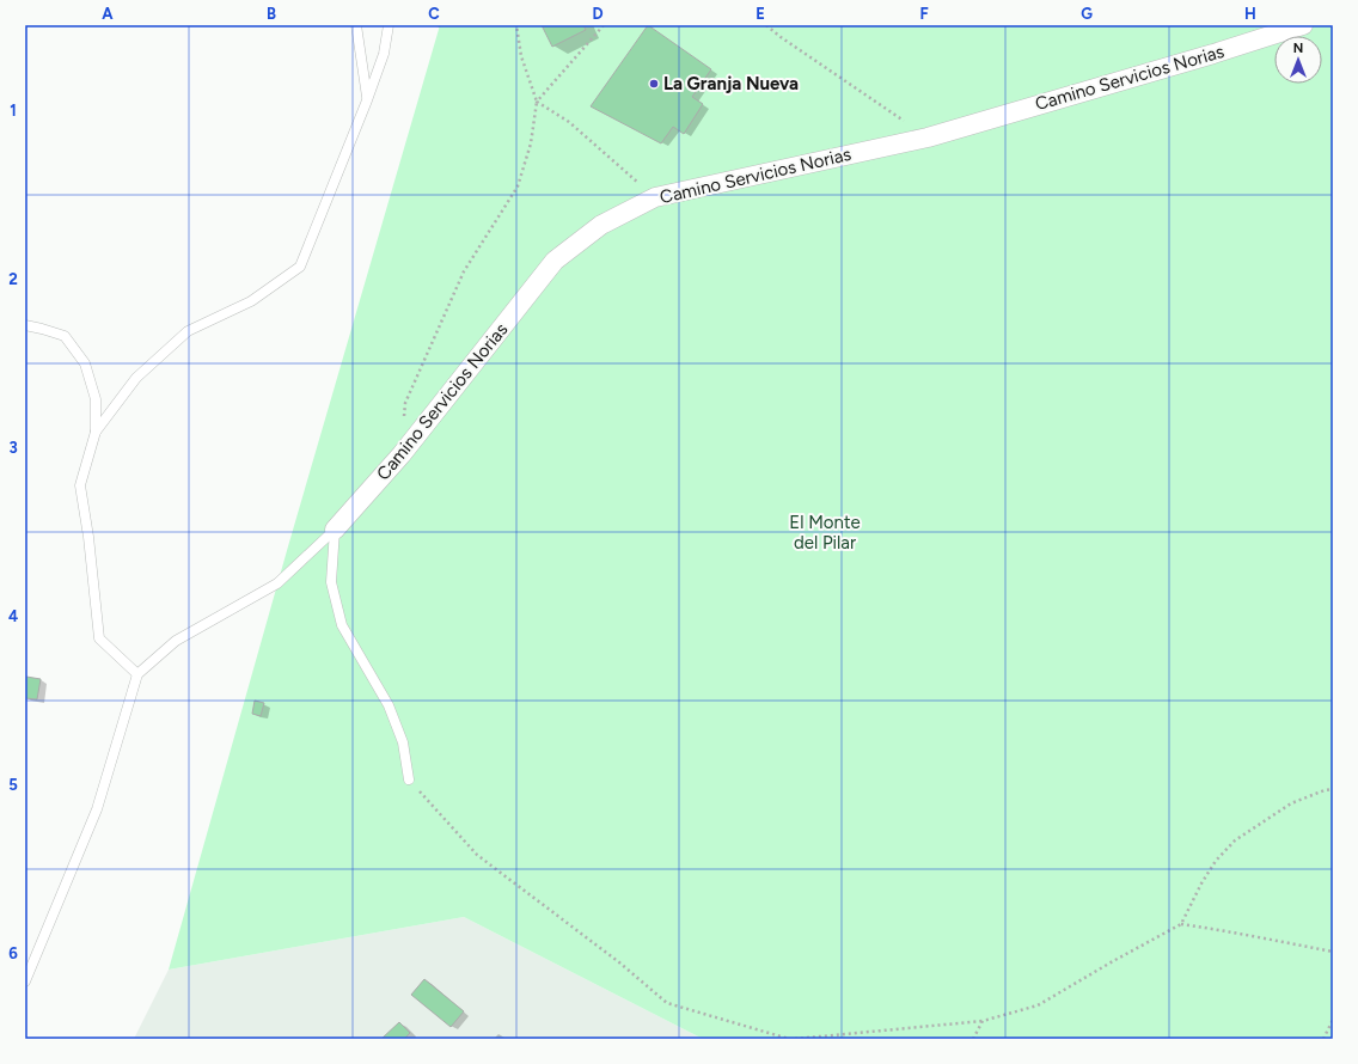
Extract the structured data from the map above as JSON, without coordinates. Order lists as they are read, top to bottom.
{
  "streets": {
    "street": ["Camino Servicios Norias"]
  },
  "parks": ["El Monte del Pilar"],
  "places": ["La Granja Nueva"],
  "north": "top",
  "grid": {
    "columns": [
      "A",
      "B",
      "C",
      "D",
      "E",
      "F",
      "G",
      "H"
    ],
    "rows": [
      "1",
      "2",
      "3",
      "4",
      "5",
      "6"
    ]
  }
}
